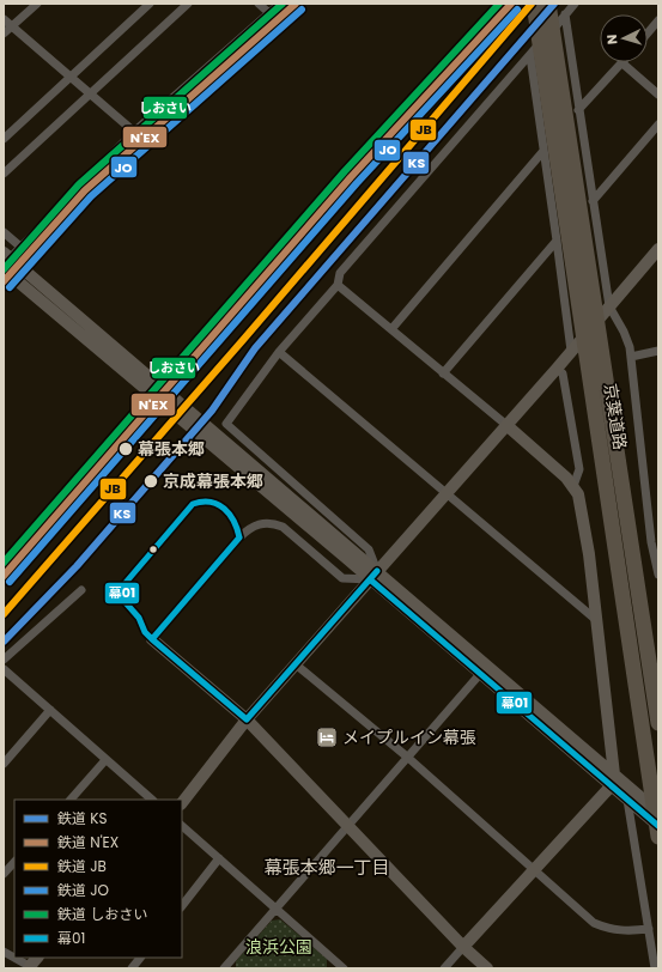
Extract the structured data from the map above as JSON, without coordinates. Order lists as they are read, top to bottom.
{
  "streets": {
    "highway": ["京葉道路"]
  },
  "districts": ["幕張本郷一丁目"],
  "parks": ["浪浜公園"],
  "places": {
    "other": ["幕張本郷", "京成幕張本郷"],
    "hotel": ["メイプルイン幕張"]
  },
  "lines": [
    "rail line KS",
    "rail line N'EX",
    "rail line JB",
    "rail line しおさい",
    "rail line JO",
    "transit line 幕01"
  ],
  "legend": [
    "鉄道 KS",
    "鉄道 N'EX",
    "鉄道 JB",
    "鉄道 JO",
    "鉄道 しおさい",
    "幕01"
  ],
  "north": "left"
}
